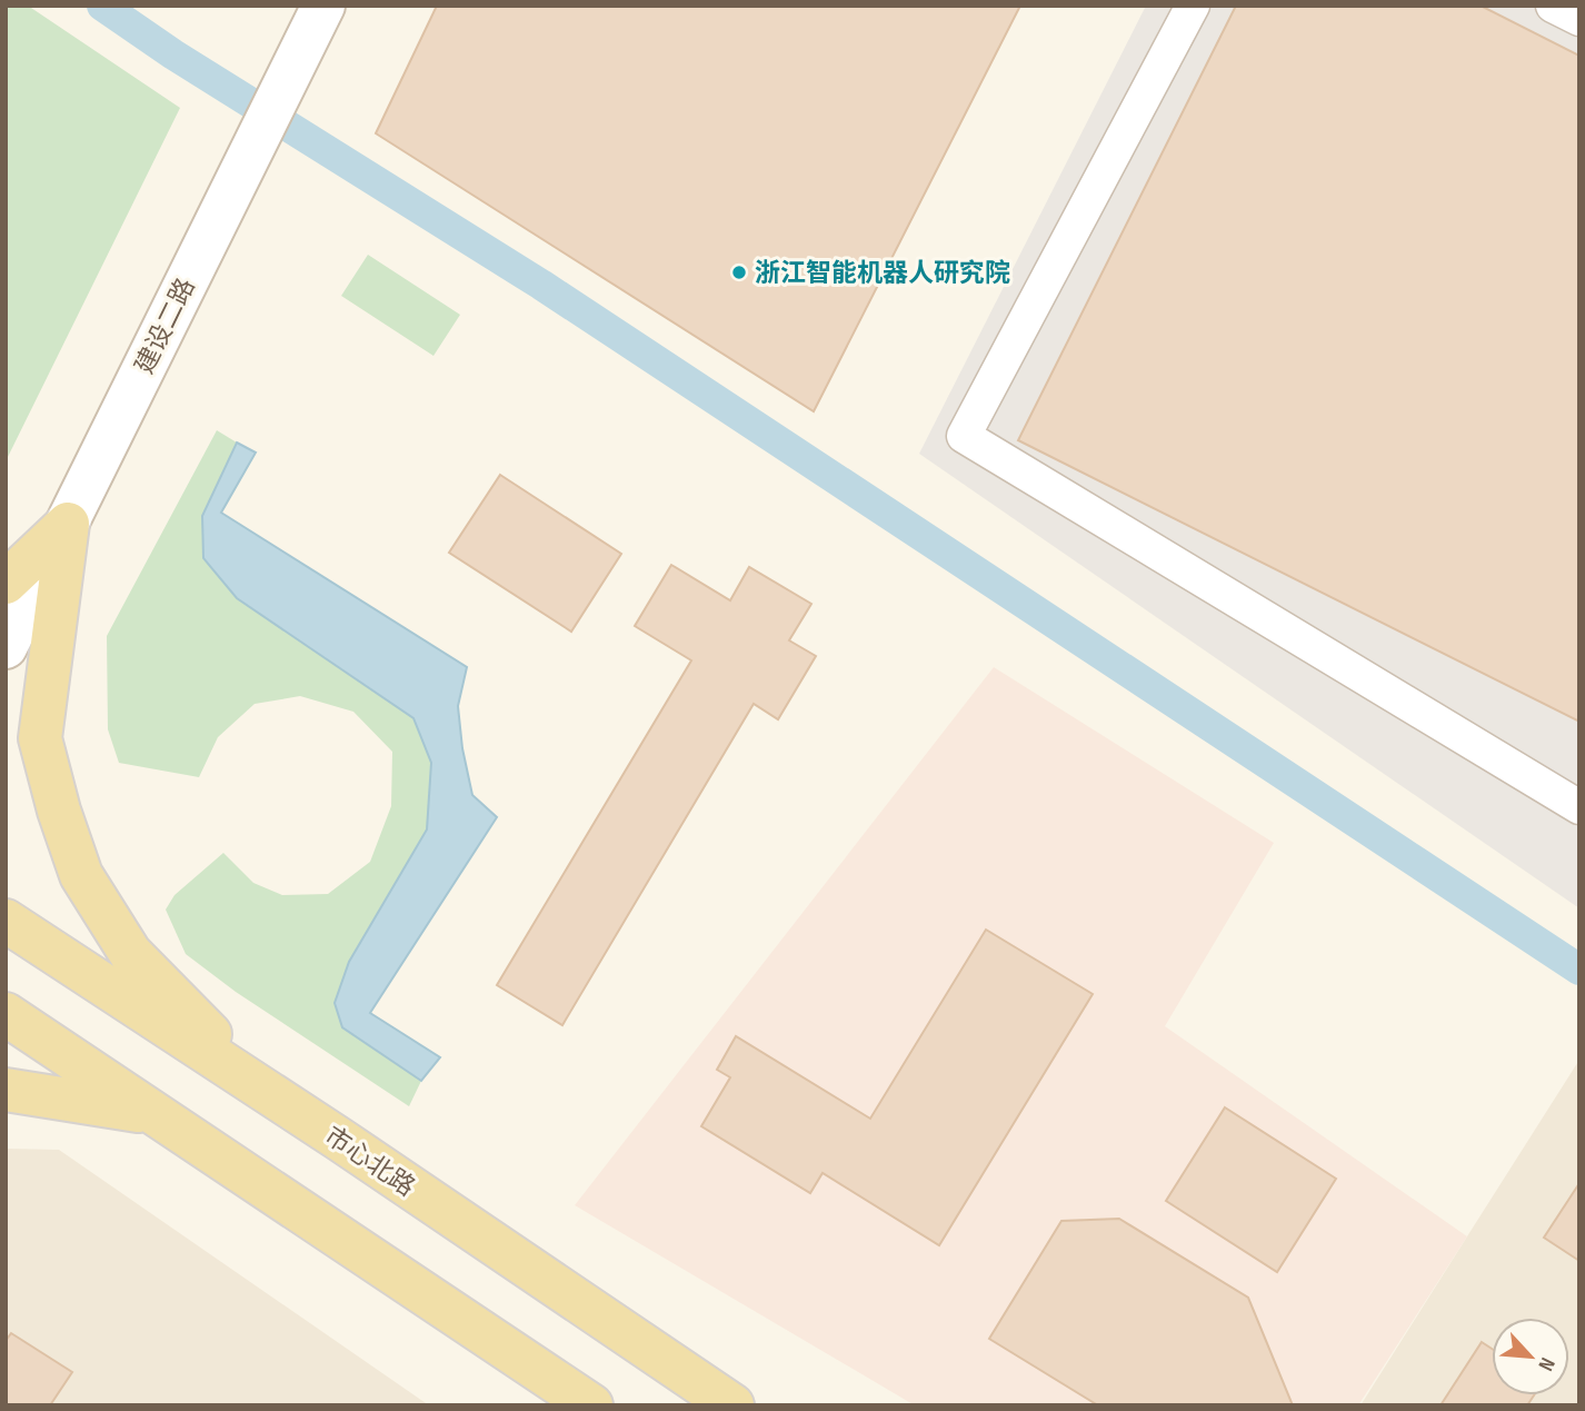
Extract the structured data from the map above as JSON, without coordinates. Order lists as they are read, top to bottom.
{
  "streets": {
    "main road": ["建设二路", "市心北路"]
  },
  "places": ["浙江智能机器人研究院"],
  "north": "bottom right"
}
